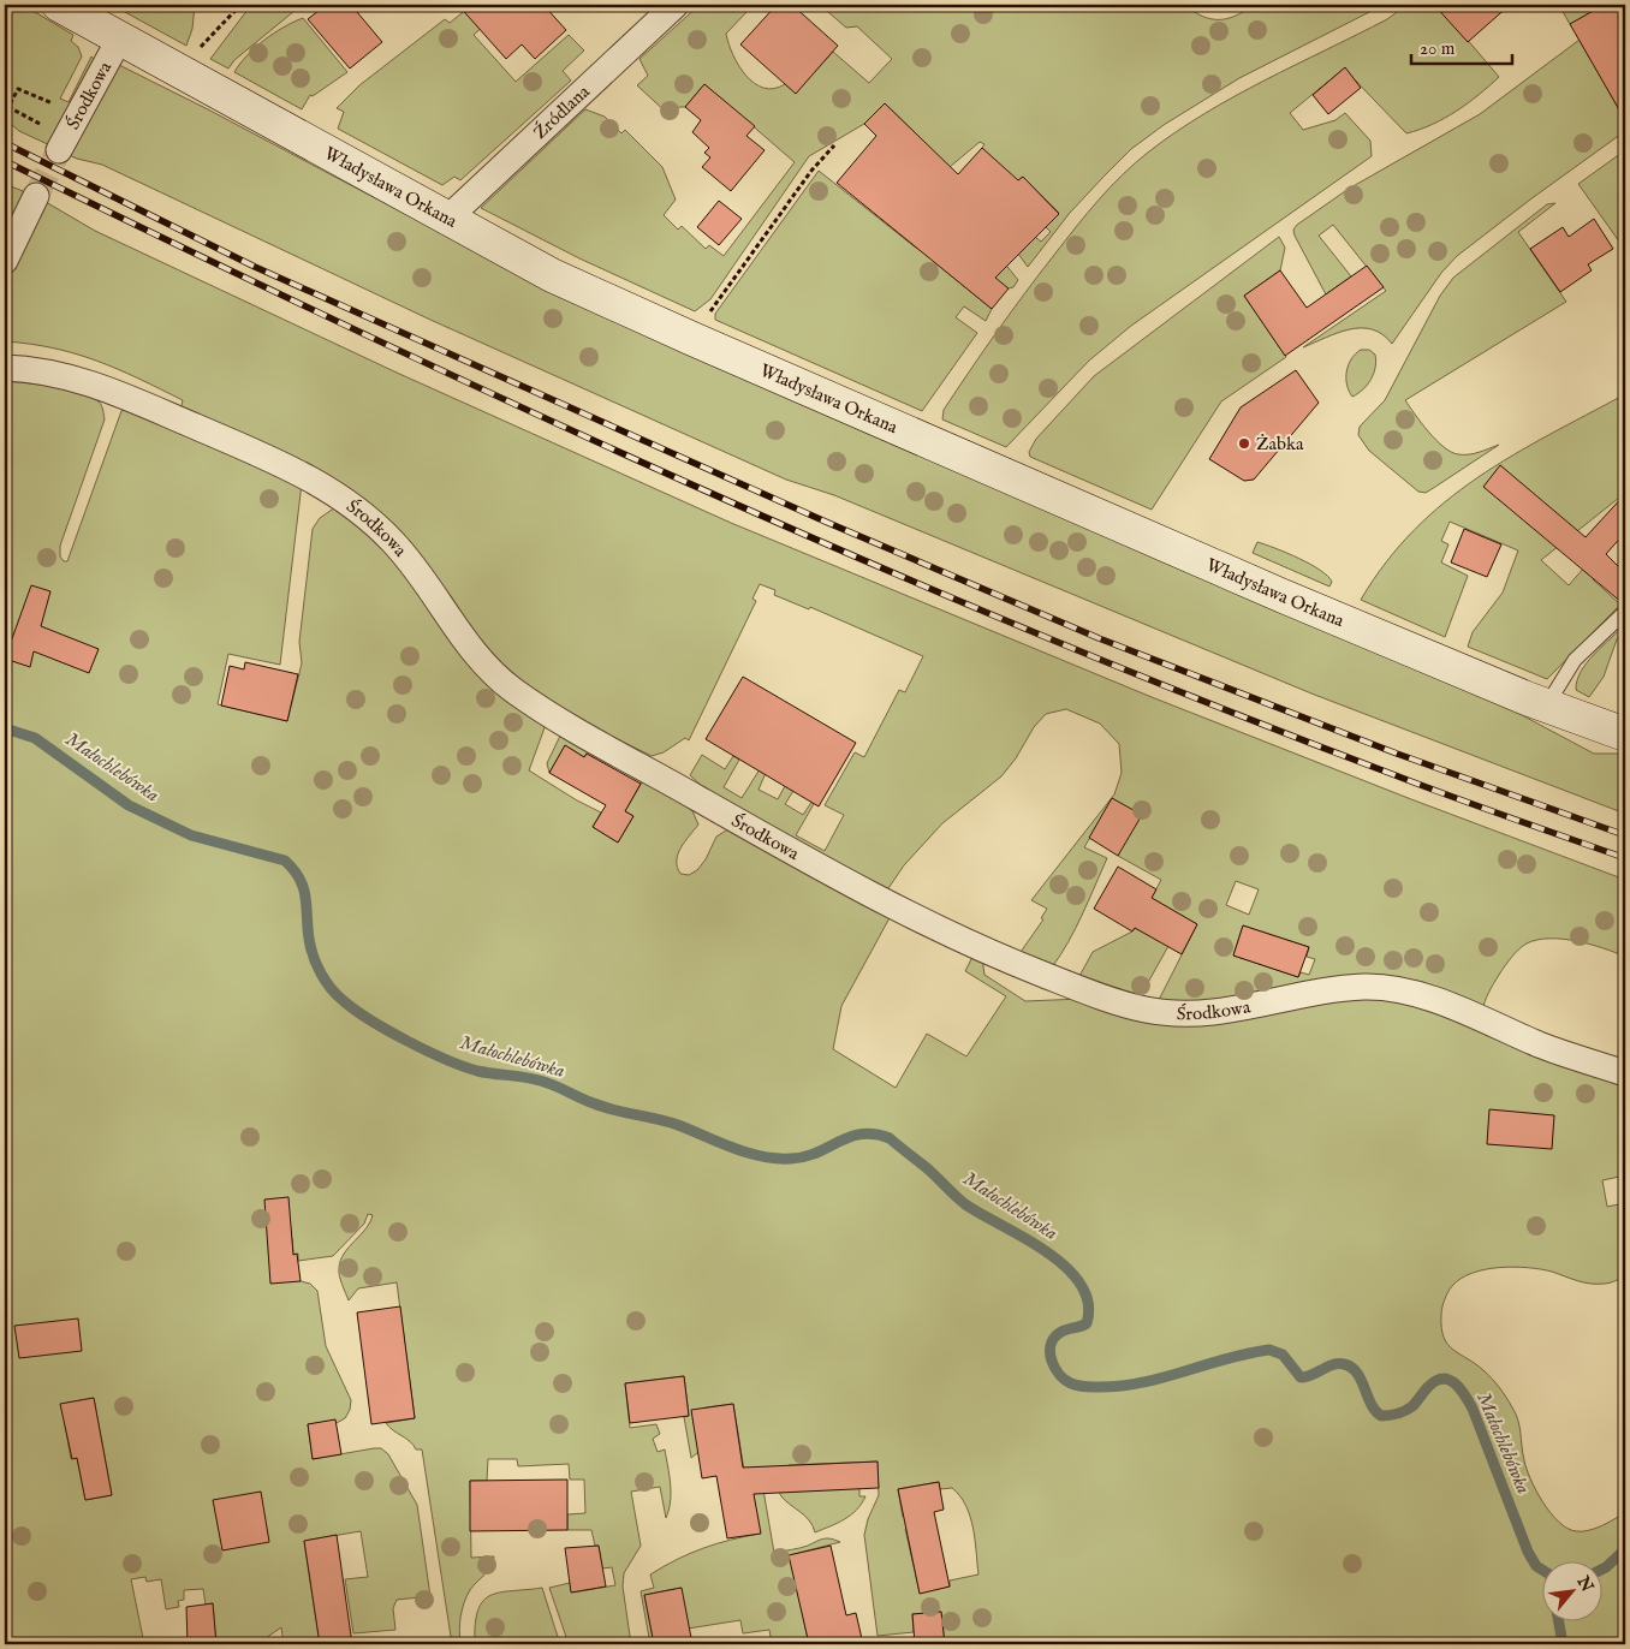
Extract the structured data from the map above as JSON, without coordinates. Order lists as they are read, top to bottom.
{
  "streets": {
    "street": ["Środkowa", "Źródlana", "Władysława Orkana"]
  },
  "crossings": [
    ["Środkowa", "Władysława Orkana"],
    ["Źródlana", "Władysława Orkana"]
  ],
  "water": ["Małochlebówka"],
  "places": ["Żabka"],
  "scale_bar": "20 m",
  "north": "top right"
}
